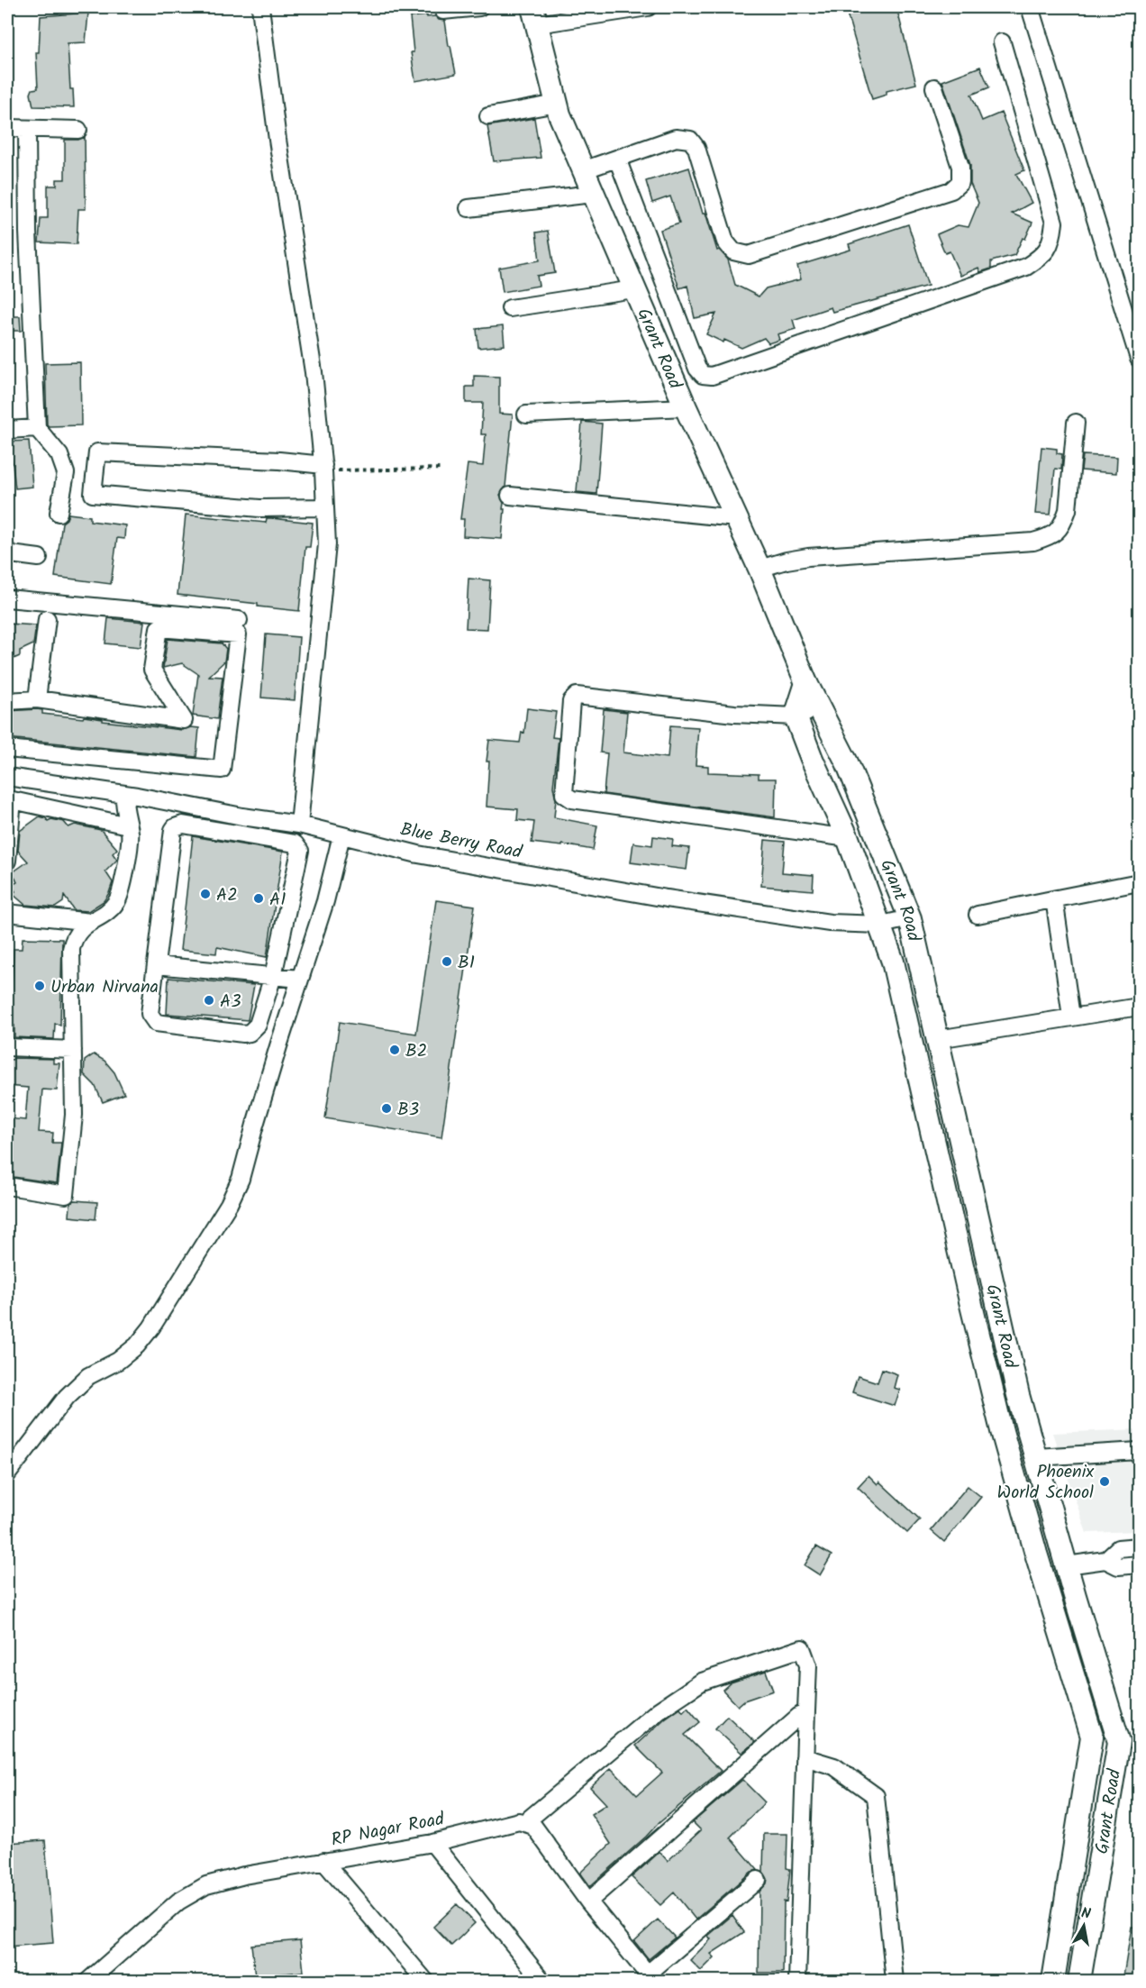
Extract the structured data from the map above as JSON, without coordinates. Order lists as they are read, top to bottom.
{
  "streets": {
    "main road": ["Grant Road"],
    "street": ["Blue Berry Road", "RP Nagar Road"]
  },
  "crossings": [
    ["Grant Road", "Blue Berry Road"]
  ],
  "places": [
    "A2",
    "A1",
    "B1",
    "Urban Nirvana",
    "A3",
    "B2",
    "B3",
    "Phoenix World School"
  ],
  "north": "top"
}
